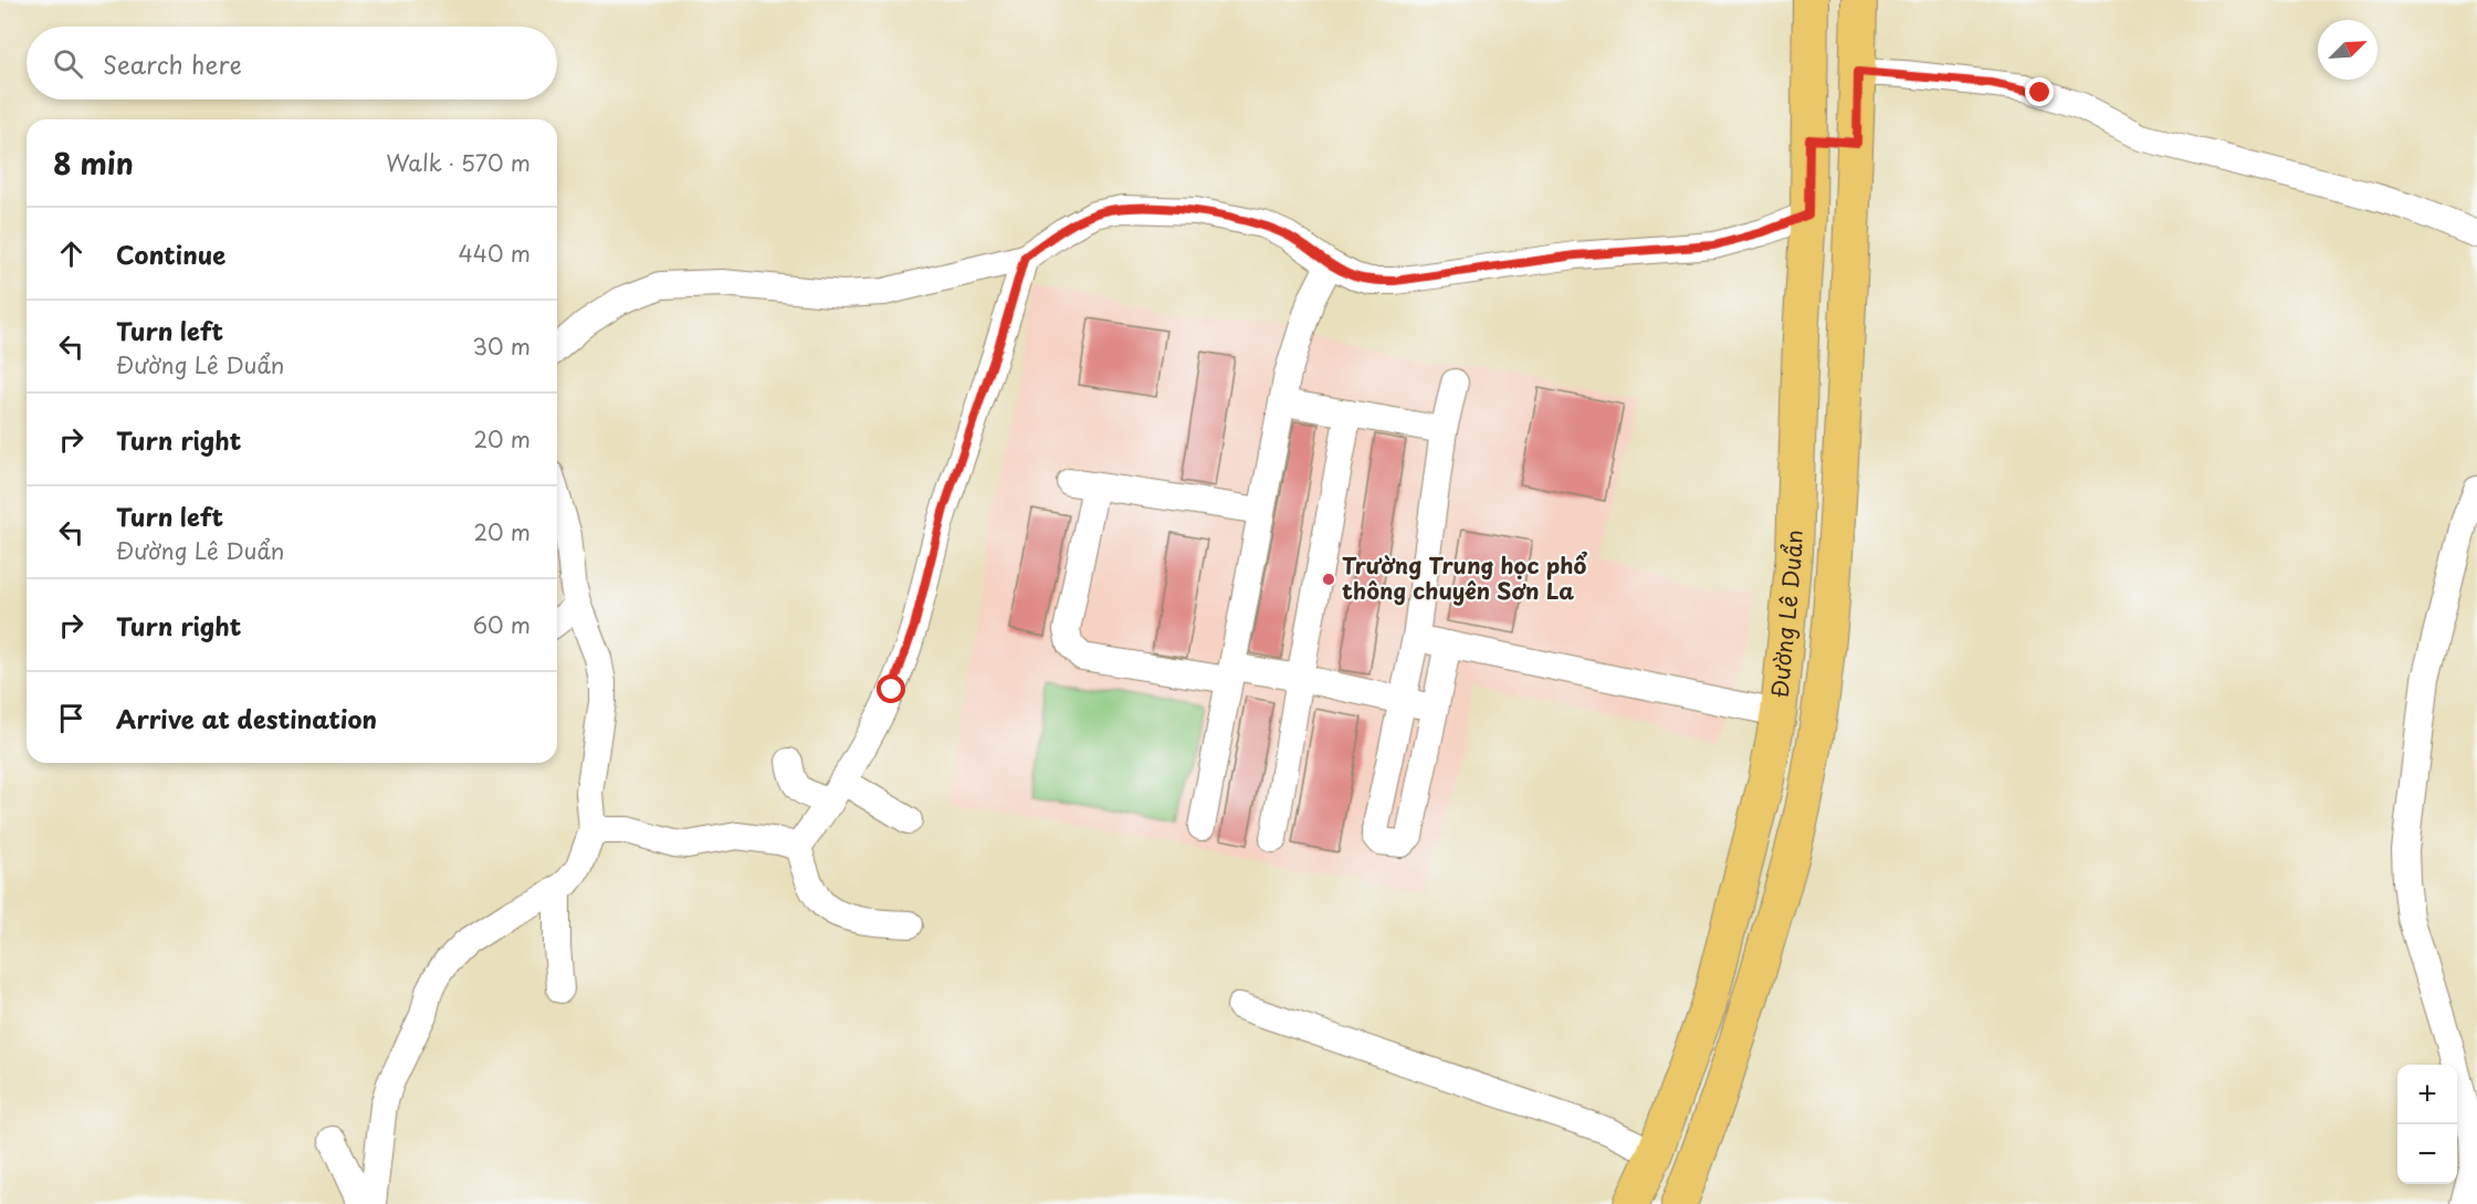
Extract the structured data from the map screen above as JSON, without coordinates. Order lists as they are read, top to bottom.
{
  "streets": {
    "main road": ["Đường Lê Duẩn"]
  },
  "places": ["Trường Trung học phổ thông chuyên Sơn La"],
  "north": "top right",
  "page": {
    "search": "Search here",
    "heading": ["8 min", "Walk · 570 m"],
    "list": [
      ["Continue", "440 m"],
      ["Turn left", "Đường Lê Duẩn", "30 m"],
      ["Turn right", "20 m"],
      ["Turn left", "Đường Lê Duẩn", "20 m"],
      ["Turn right", "60 m"],
      "Arrive at destination"
    ],
    "map_buttons": ["+", "−"]
  }
}
